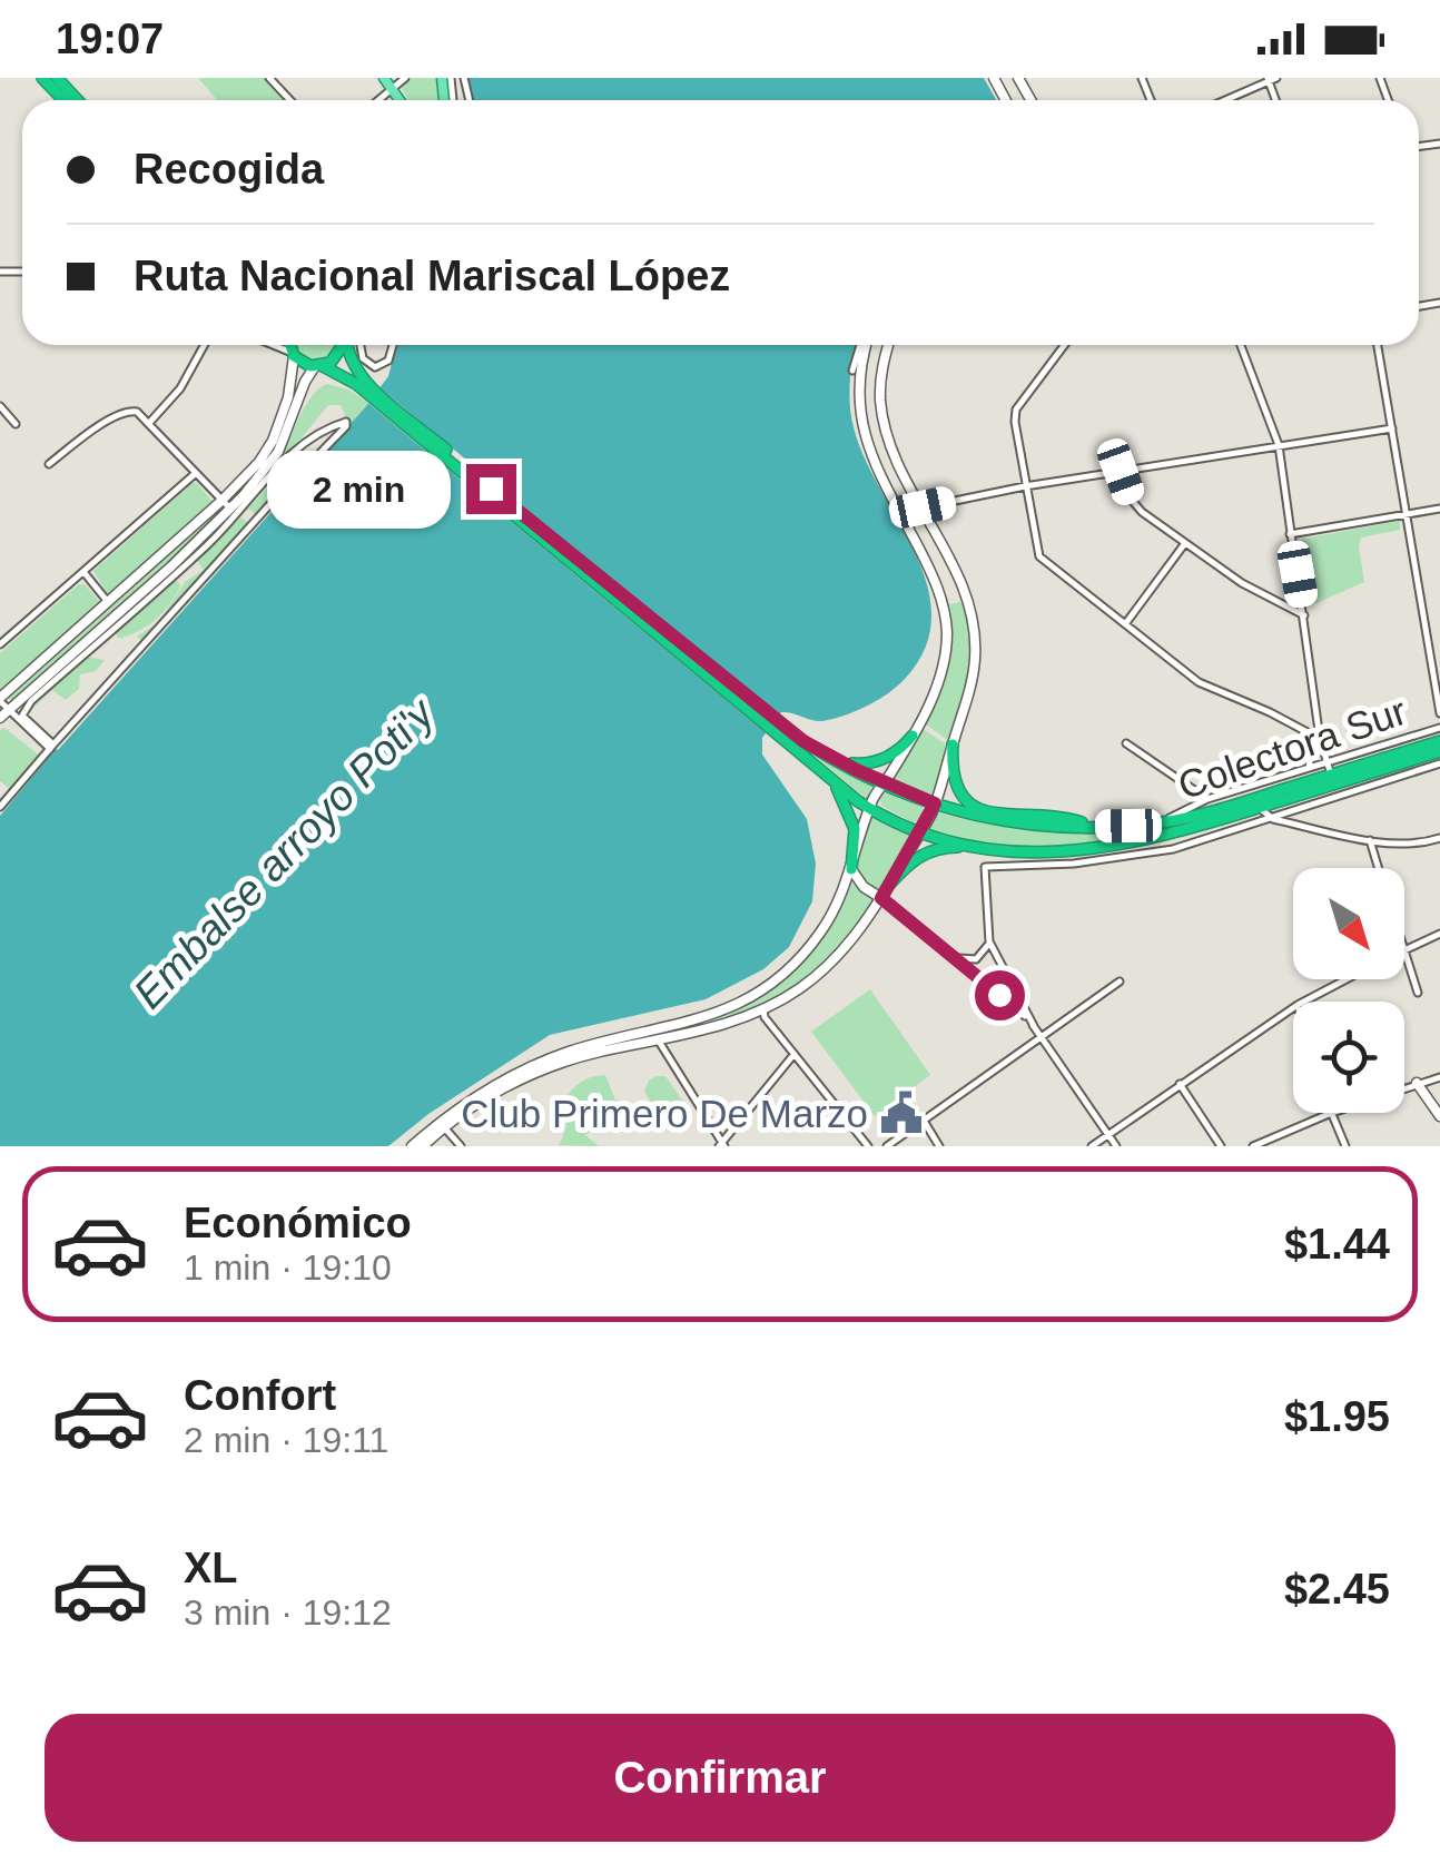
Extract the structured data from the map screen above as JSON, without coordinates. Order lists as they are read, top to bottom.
{
  "streets": {
    "street": ["Colectora Sur"]
  },
  "water": ["Embalse arroyo Poti'y"],
  "places": {
    "public building": ["Club Primero De Marzo"]
  },
  "north": "bottom right",
  "page": {
    "status": "19:07",
    "banner": ["Recogida", "Ruta Nacional Mariscal López"],
    "bubble": "2 min",
    "list": [
      {
        "name": "Económico",
        "note": "1 min · 19:10",
        "value": "$1.44"
      },
      {
        "name": "Confort",
        "note": "2 min · 19:11",
        "value": "$1.95"
      },
      {
        "name": "XL",
        "note": "3 min · 19:12",
        "value": "$2.45"
      }
    ],
    "buttons": "Confirmar"
  }
}
